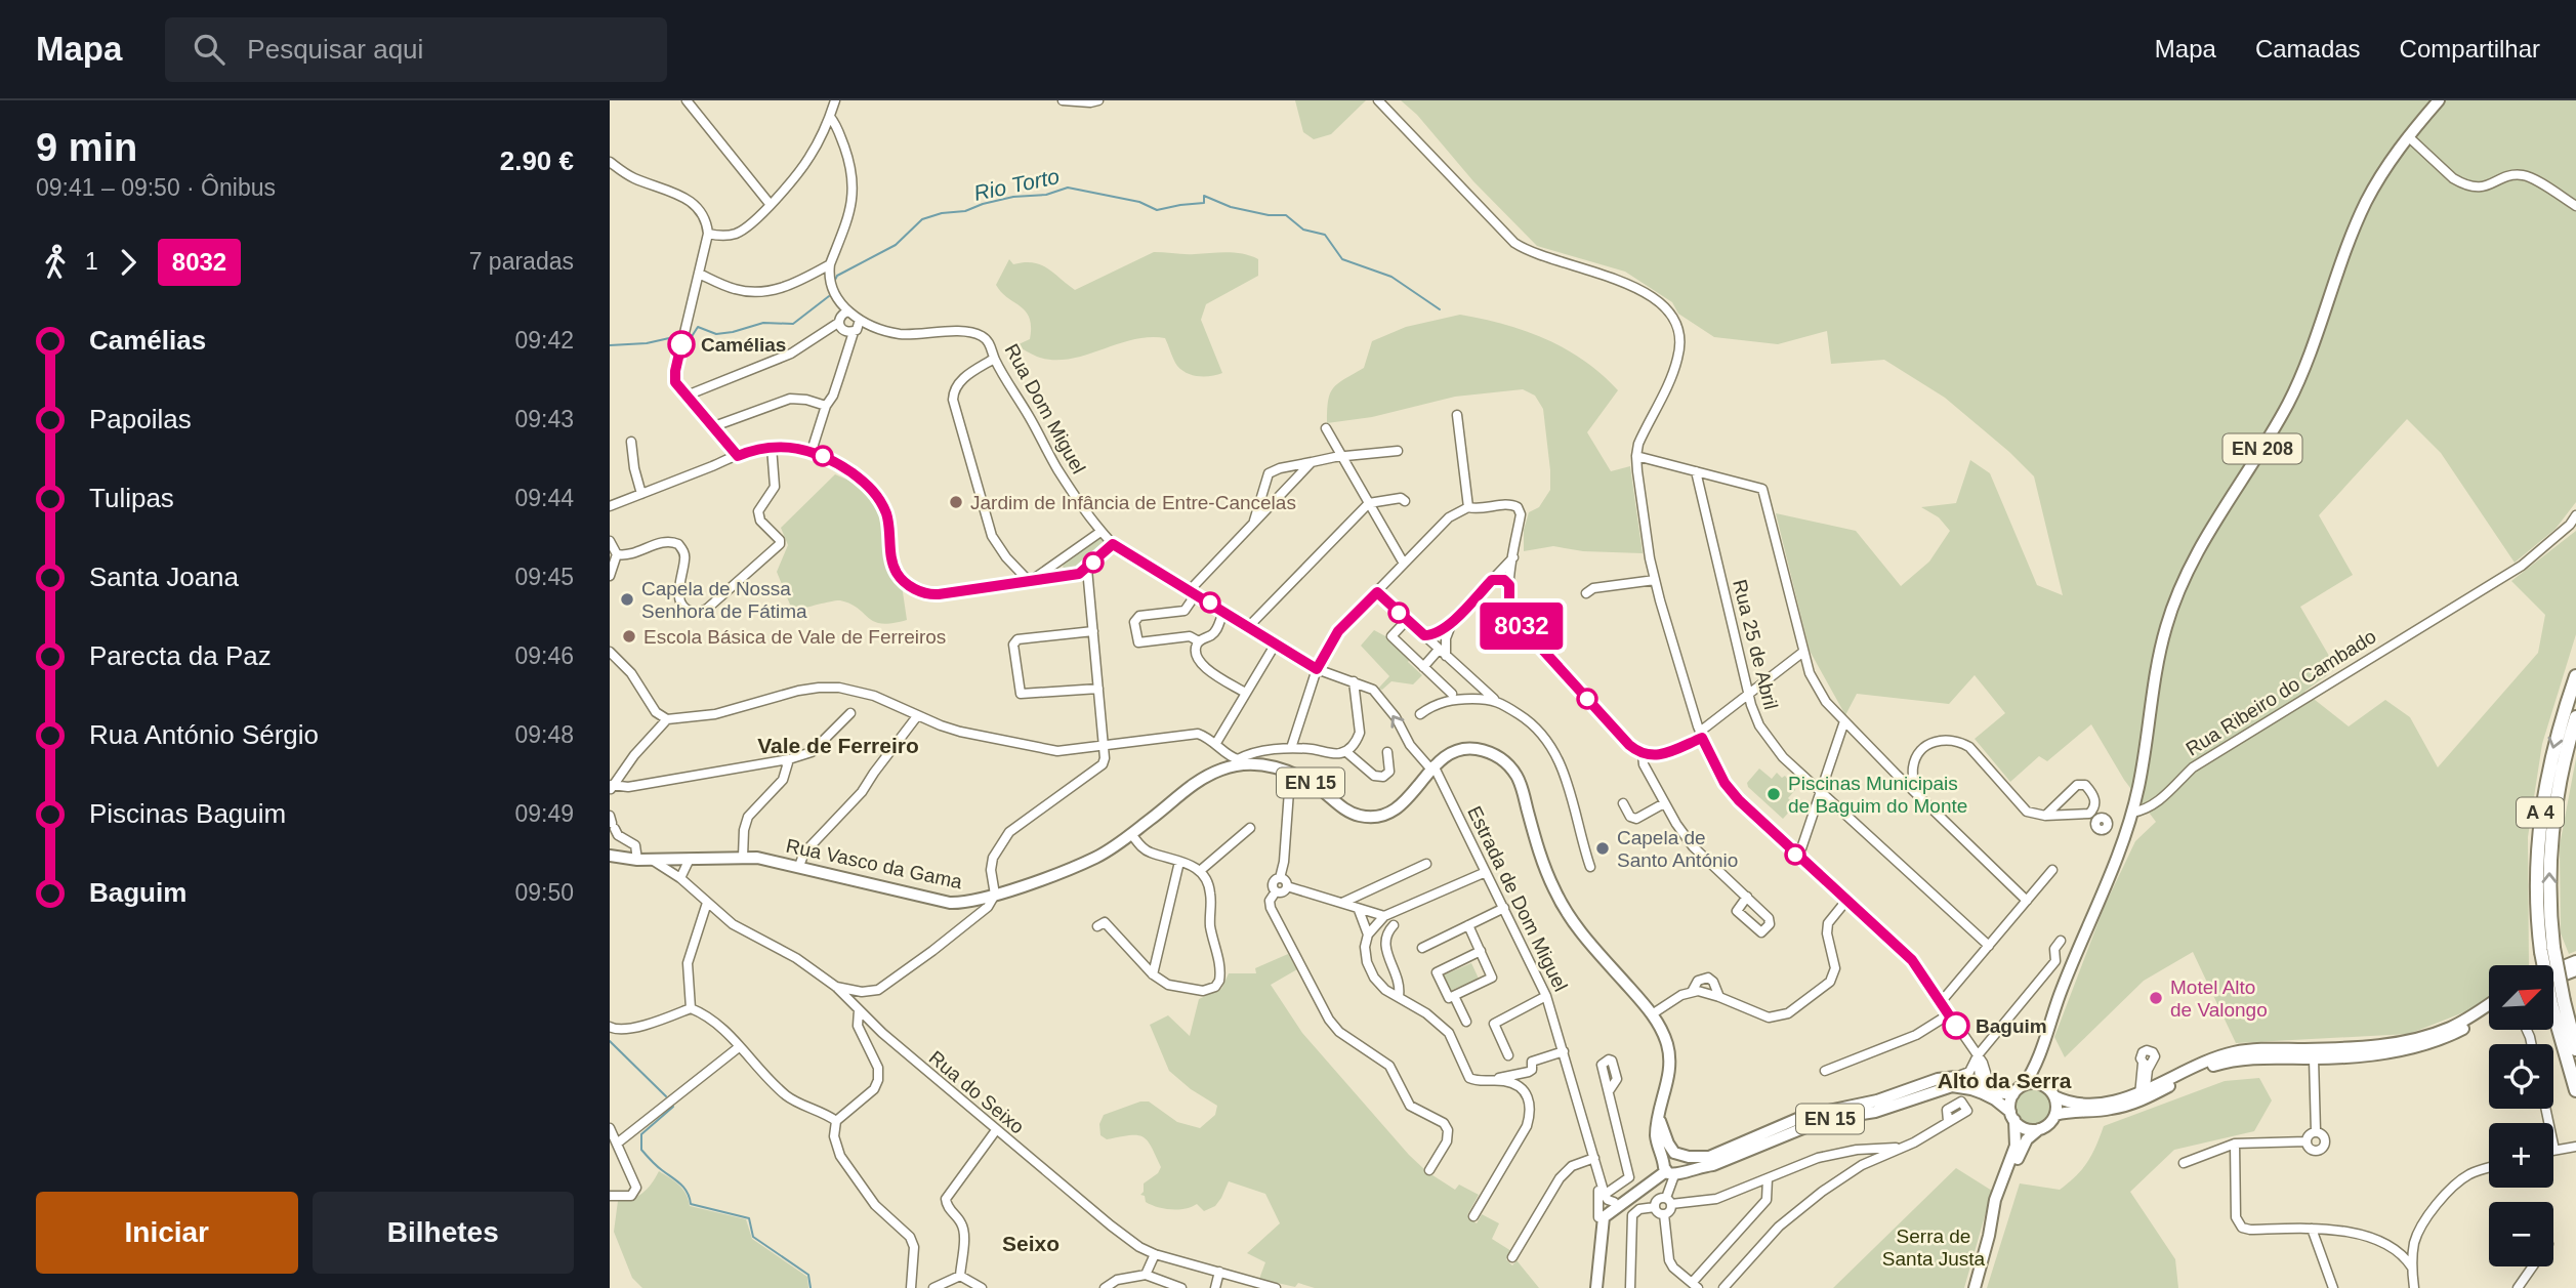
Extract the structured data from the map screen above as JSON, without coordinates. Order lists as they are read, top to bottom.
{
  "streets": {
    "highway": ["A 4"],
    "main road": ["EN 208", "EN 15", "Rua Vasco da Gama"],
    "street": [
      "Rua Dom Miguel",
      "Rua 25 de Abril",
      "Rua Ribeiro do Cambado",
      "Estrada de Dom Miguel",
      "Rua do Seixo"
    ]
  },
  "crossings": [
    ["EN 208", "Rua Ribeiro do Cambado"],
    ["EN 208", "EN 15"],
    ["EN 15", "Rua Vasco da Gama"],
    ["Rua Vasco da Gama", "Estrada de Dom Miguel"],
    ["Rua Vasco da Gama", "Rua do Seixo"]
  ],
  "districts": ["Vale de Ferreiro", "Alto da Serra", "Seixo"],
  "water": ["Rio Torto"],
  "parks": ["Serra de Santa Justa"],
  "places": [
    "Camélias",
    "Jardim de Infância de Entre-Cancelas",
    "Capela de Nossa Senhora de Fátima",
    "Escola Básica de Vale de Ferreiros",
    "Piscinas Municipais de Baguim do Monte",
    "Capela de Santo António",
    "Motel Alto de Valongo",
    "Baguim"
  ],
  "lines": ["bus line 8032"],
  "north": "top right",
  "page": {
    "header": "Mapa",
    "search": "Pesquisar aqui",
    "nav": ["Mapa", "Camadas", "Compartilhar"],
    "heading": ["9 min", "09:41 – 09:50 · Ônibus", "2.90 €"],
    "on_map": "8032",
    "legs": ["1", "8032", "7 paradas"],
    "list": [
      {
        "name": "Camélias",
        "value": "09:42"
      },
      {
        "name": "Papoilas",
        "value": "09:43"
      },
      {
        "name": "Tulipas",
        "value": "09:44"
      },
      {
        "name": "Santa Joana",
        "value": "09:45"
      },
      {
        "name": "Parecta da Paz",
        "value": "09:46"
      },
      {
        "name": "Rua António Sérgio",
        "value": "09:48"
      },
      {
        "name": "Piscinas Baguim",
        "value": "09:49"
      },
      {
        "name": "Baguim",
        "value": "09:50"
      }
    ],
    "map_buttons": ["+", "−"],
    "buttons": ["Iniciar", "Bilhetes"]
  }
}
